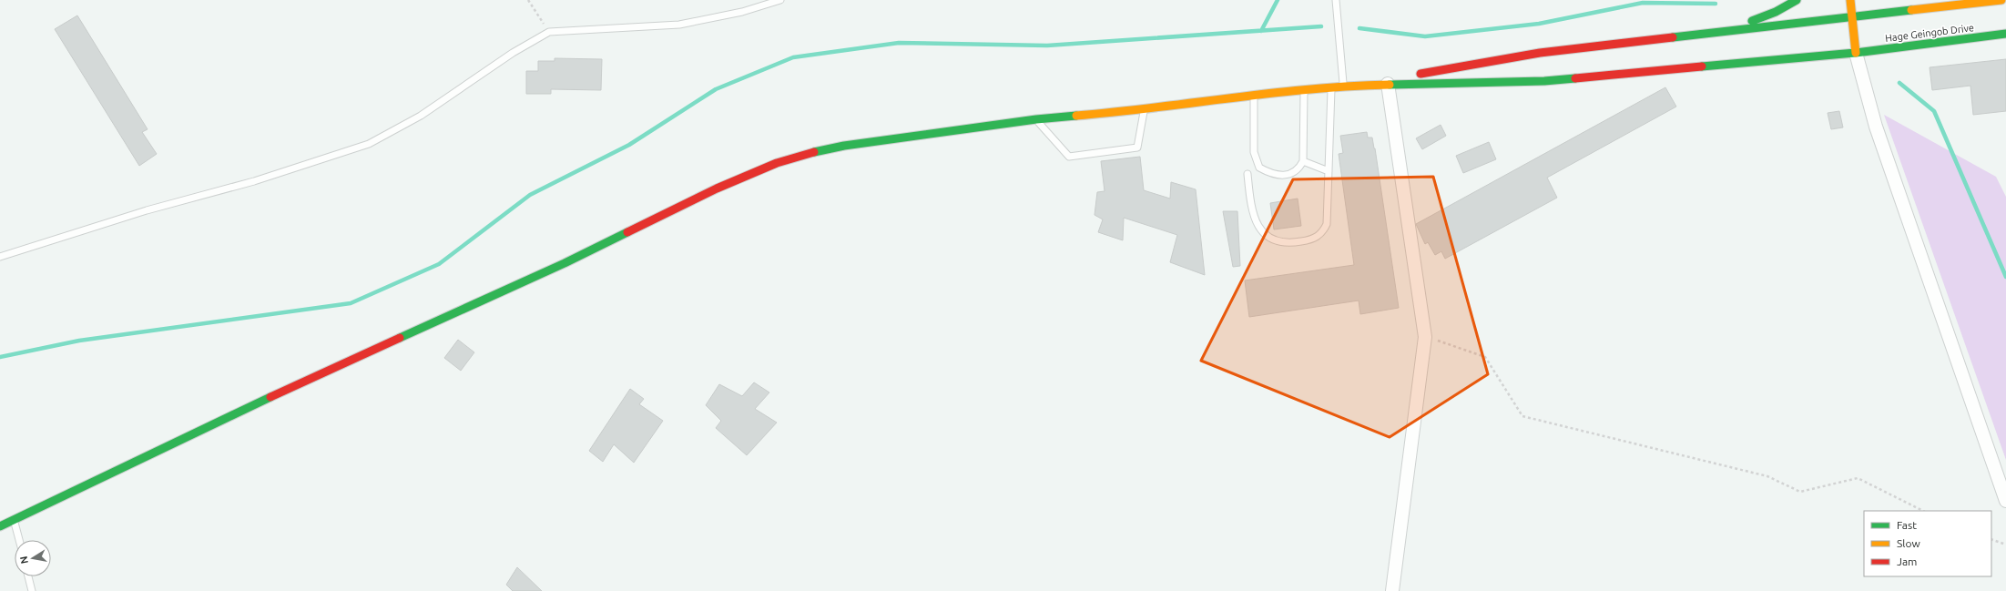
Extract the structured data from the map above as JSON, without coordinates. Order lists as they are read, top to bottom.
{
  "streets": {
    "main road": ["Hage Geingob Drive"]
  },
  "legend": ["Fast", "Slow", "Jam"],
  "north": "left"
}
